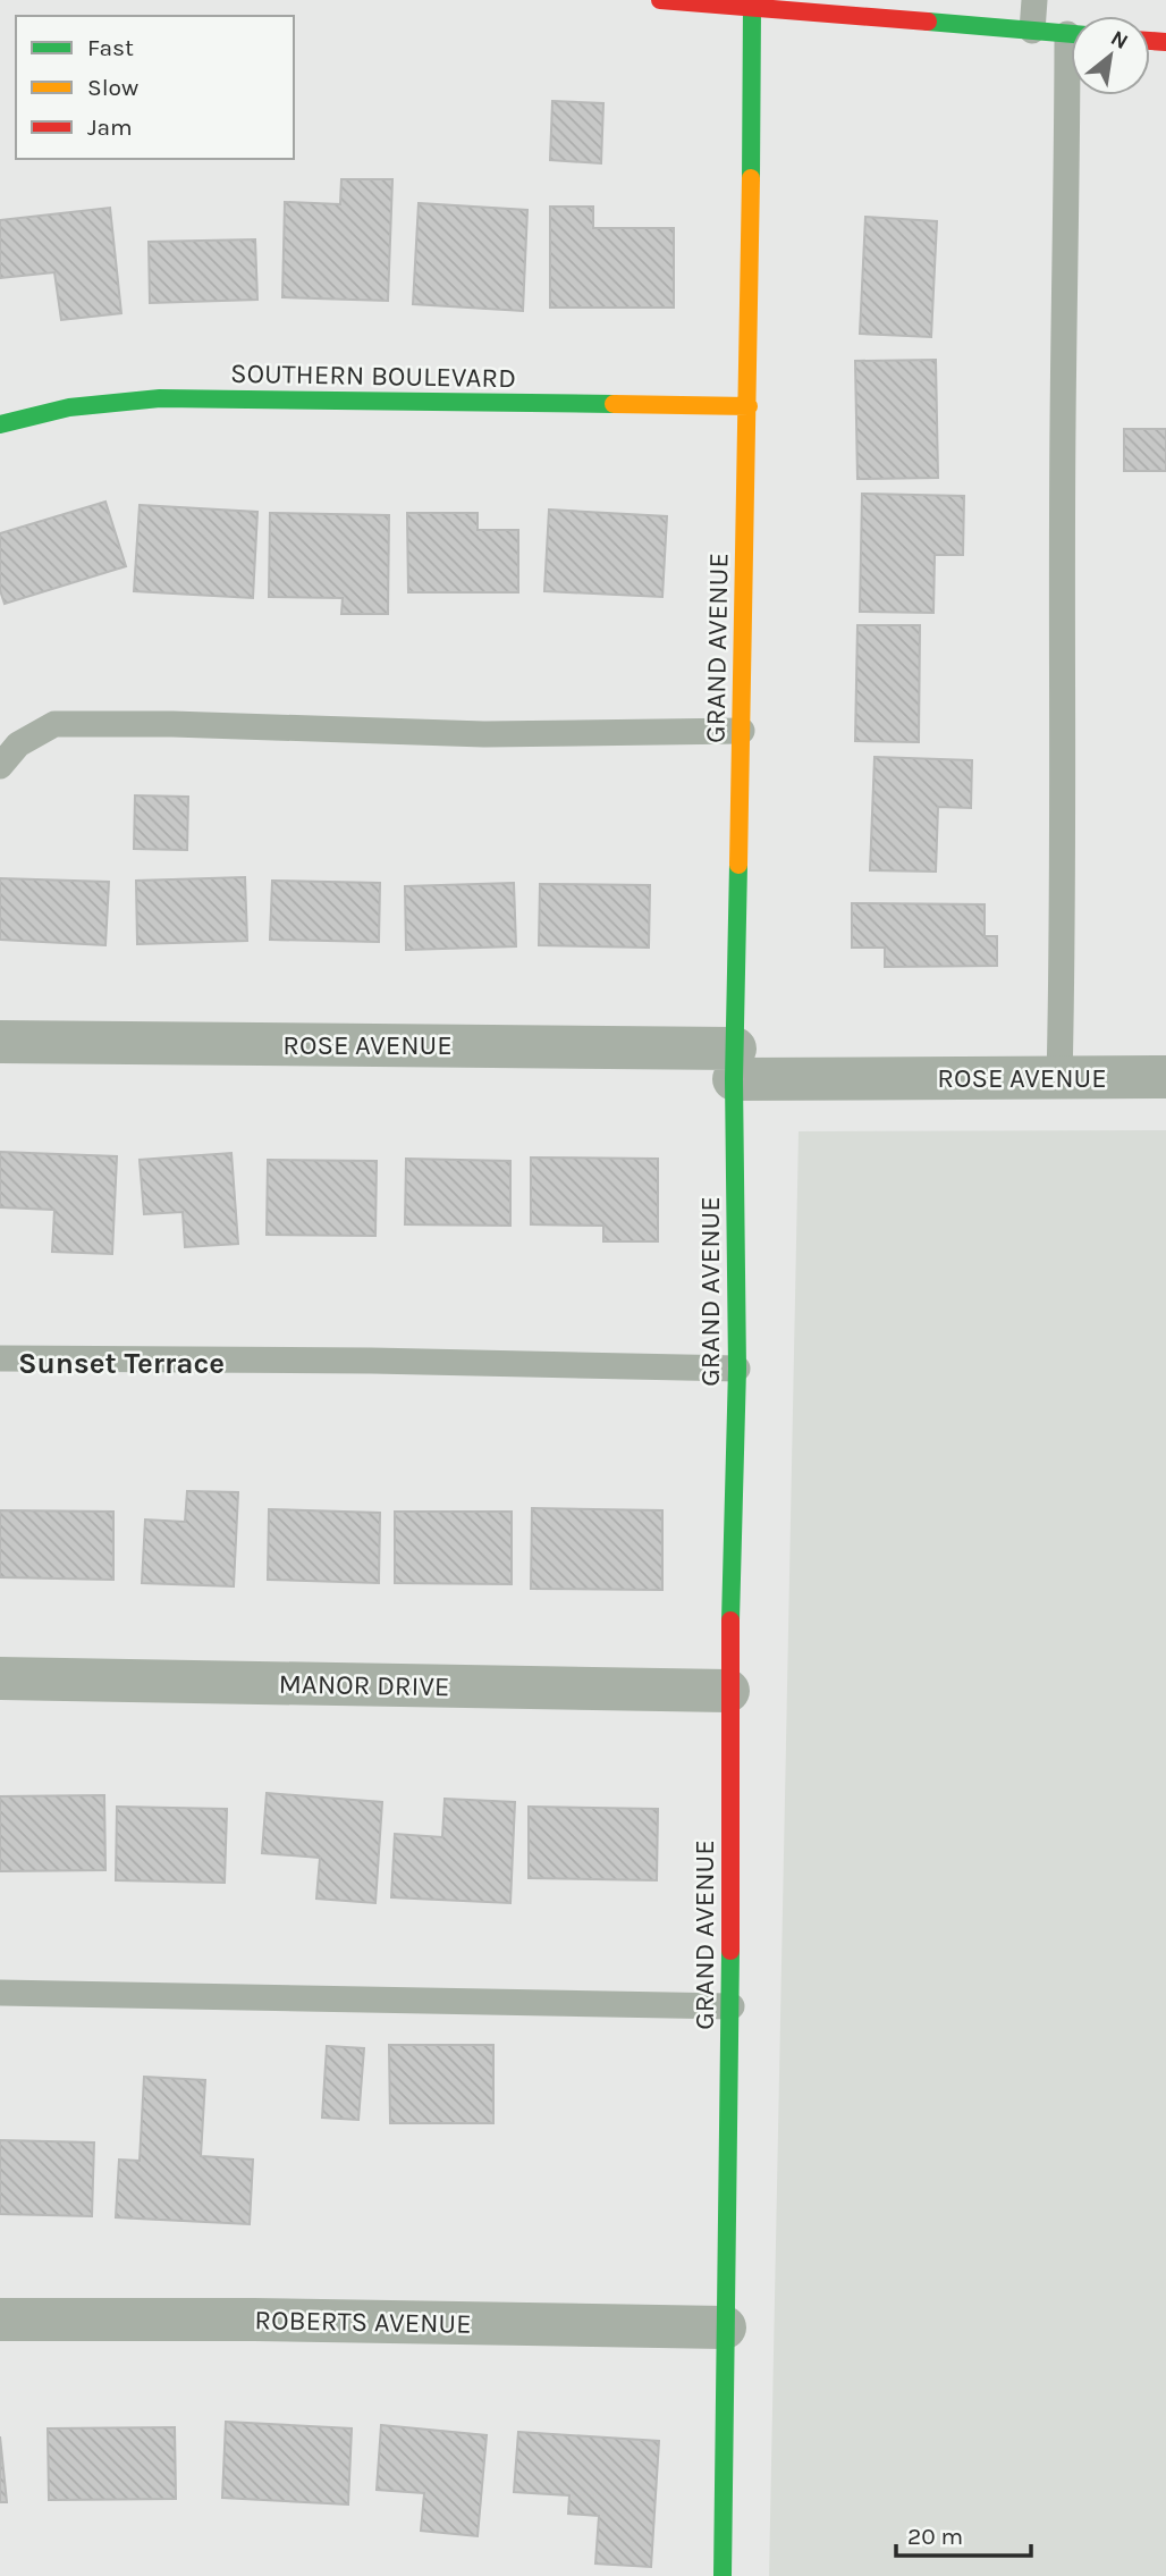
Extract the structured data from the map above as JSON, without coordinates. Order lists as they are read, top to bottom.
{
  "streets": {
    "street": [
      "SOUTHERN BOULEVARD",
      "GRAND AVENUE",
      "ROSE AVENUE",
      "MANOR DRIVE",
      "ROBERTS AVENUE"
    ]
  },
  "crossings": [
    ["SOUTHERN BOULEVARD", "GRAND AVENUE"],
    ["GRAND AVENUE", "ROSE AVENUE"],
    ["GRAND AVENUE", "MANOR DRIVE"],
    ["GRAND AVENUE", "ROBERTS AVENUE"]
  ],
  "districts": ["Sunset Terrace"],
  "legend": ["Fast", "Slow", "Jam"],
  "scale_bar": "20 m",
  "north": "top right"
}
